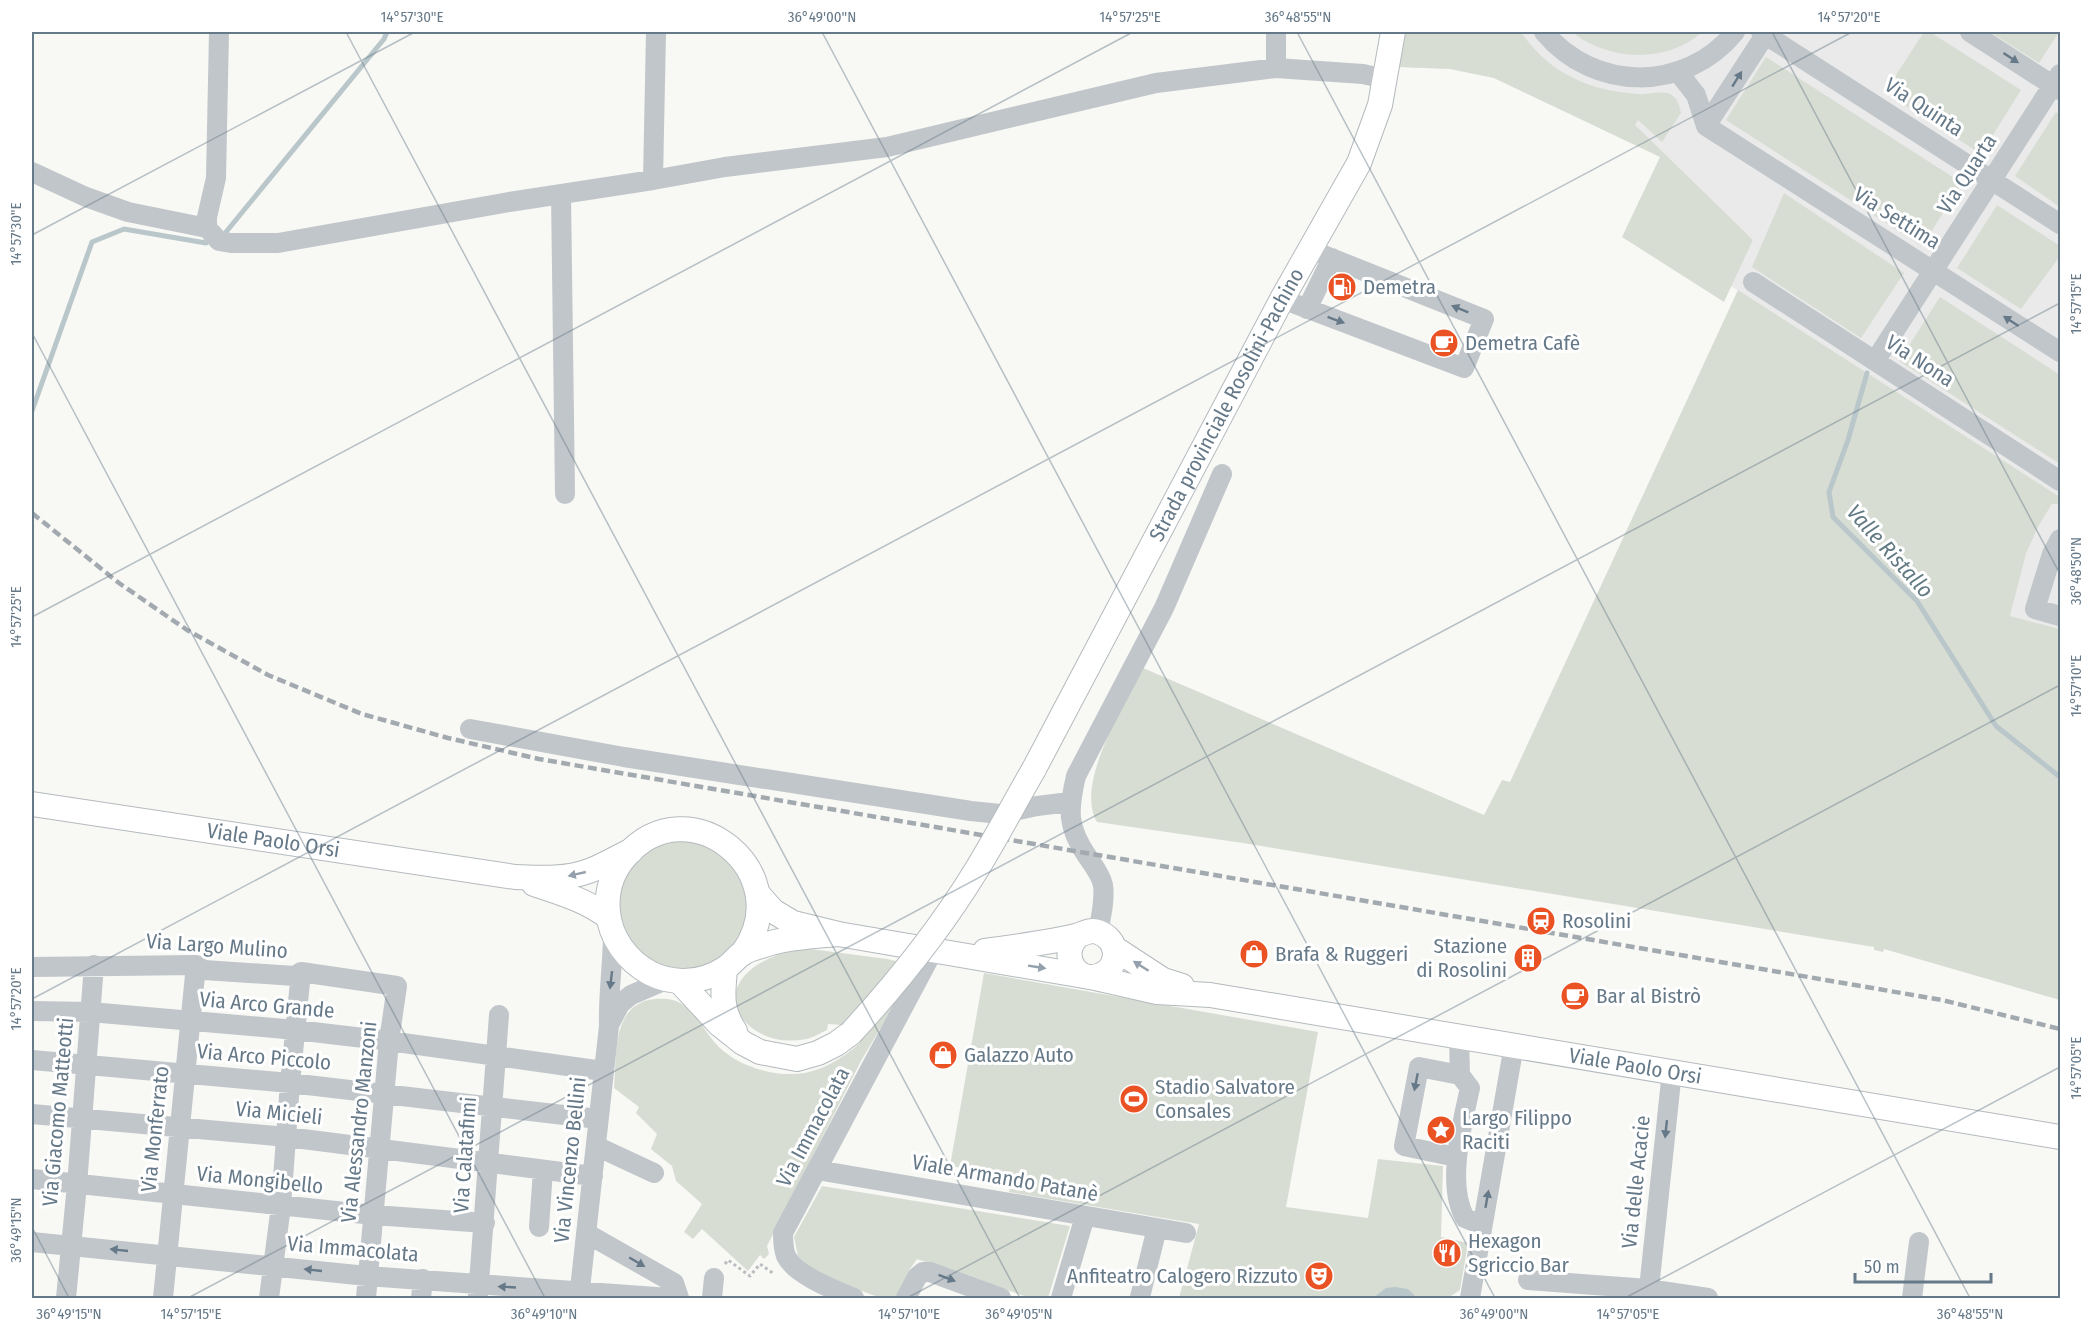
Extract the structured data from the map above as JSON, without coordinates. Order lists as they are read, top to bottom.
{
  "streets": {
    "main road": ["Strada provinciale Rosolini-Pachino", "Viale Paolo Orsi"],
    "street": [
      "Via Quinta",
      "Via Quarta",
      "Via Settima",
      "Via Nona",
      "Via Largo Mulino",
      "Via Arco Grande",
      "Via Arco Piccolo",
      "Via Giacomo Matteotti",
      "Via Micieli",
      "Via Alessandro Manzoni",
      "Via Immacolata",
      "Via Monferrato",
      "Via Calatafimi",
      "Via Vincenzo Bellini",
      "Viale Armando Patanè",
      "Via Mongibello",
      "Via delle Acacie"
    ]
  },
  "crossings": [
    ["Via Quinta", "Via Quarta"],
    ["Via Quarta", "Via Settima"],
    ["Via Quarta", "Via Nona"],
    ["Strada provinciale Rosolini-Pachino", "Via Vincenzo Bellini"],
    ["Viale Paolo Orsi", "Via delle Acacie"],
    ["Via Largo Mulino", "Via Giacomo Matteotti"],
    ["Via Largo Mulino", "Via Alessandro Manzoni"],
    ["Via Largo Mulino", "Via Monferrato"],
    ["Via Arco Grande", "Via Giacomo Matteotti"],
    ["Via Arco Grande", "Via Alessandro Manzoni"],
    ["Via Arco Grande", "Via Monferrato"],
    ["Via Arco Grande", "Via Calatafimi"],
    ["Via Arco Grande", "Via Vincenzo Bellini"],
    ["Via Arco Piccolo", "Via Giacomo Matteotti"],
    ["Via Arco Piccolo", "Via Alessandro Manzoni"],
    ["Via Arco Piccolo", "Via Monferrato"],
    ["Via Arco Piccolo", "Via Calatafimi"],
    ["Via Arco Piccolo", "Via Vincenzo Bellini"],
    ["Via Giacomo Matteotti", "Via Micieli"],
    ["Via Giacomo Matteotti", "Via Immacolata"],
    ["Via Giacomo Matteotti", "Via Mongibello"],
    ["Via Micieli", "Via Alessandro Manzoni"],
    ["Via Micieli", "Via Monferrato"],
    ["Via Micieli", "Via Calatafimi"],
    ["Via Micieli", "Via Vincenzo Bellini"],
    ["Via Alessandro Manzoni", "Via Immacolata"],
    ["Via Alessandro Manzoni", "Via Mongibello"],
    ["Via Immacolata", "Via Monferrato"],
    ["Via Immacolata", "Via Calatafimi"],
    ["Via Immacolata", "Via Vincenzo Bellini"],
    ["Via Immacolata", "Viale Armando Patanè"],
    ["Via Monferrato", "Via Mongibello"],
    ["Via Calatafimi", "Via Mongibello"]
  ],
  "one_way": ["Via Settima"],
  "water": ["Valle Ristallo"],
  "places": {
    "fuel station": ["Demetra"],
    "cafe": ["Demetra Cafè", "Bar al Bistrò"],
    "station": ["Rosolini"],
    "shop": ["Brafa & Ruggeri", "Galazzo Auto"],
    "building": ["Stazione di Rosolini"],
    "sports": ["Stadio Salvatore Consales"],
    "place": ["Largo Filippo Raciti"],
    "restaurant": ["Hexagon Sgriccio Bar"],
    "theatre": ["Anfiteatro Calogero Rizzuto"]
  },
  "scale_bar": "50 m",
  "coordinates": [
    "14°57'30\"E",
    "36°49'00\"N",
    "14°57'25\"E",
    "36°48'55\"N",
    "14°57'20\"E",
    "14°57'15\"E",
    "36°48'50\"N",
    "14°57'10\"E",
    "14°57'05\"E",
    "36°49'15\"N",
    "36°49'10\"N",
    "36°49'05\"N"
  ]
}
